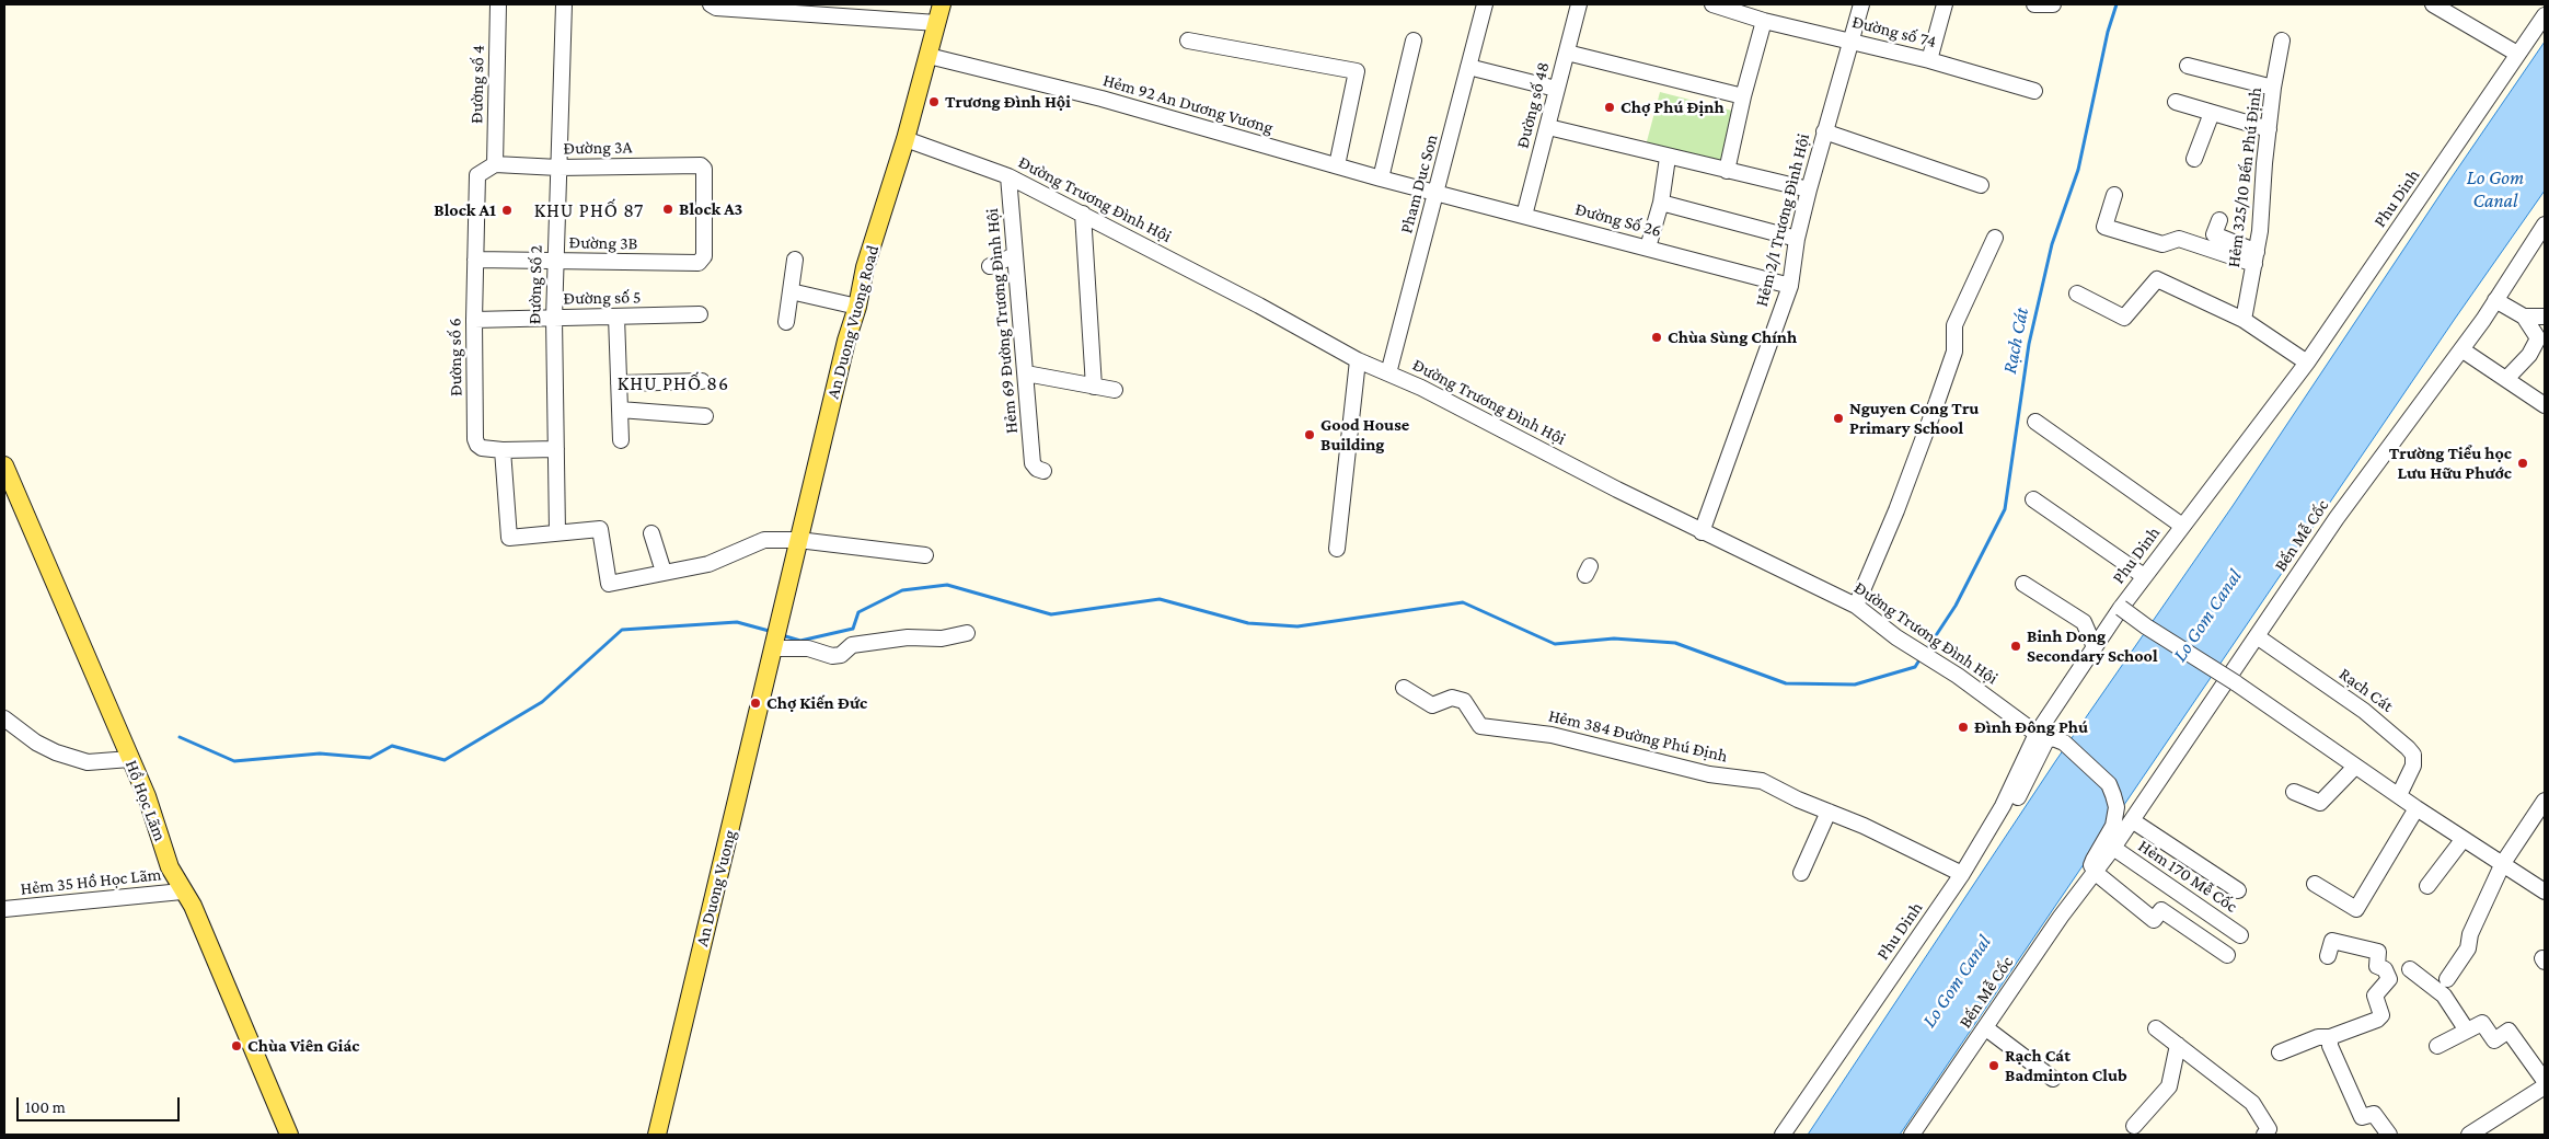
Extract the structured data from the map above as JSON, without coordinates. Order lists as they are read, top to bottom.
{
  "streets": {
    "main road": ["An Duong Vuong Road", "Hồ Học Lãm", "An Duong Vuong"],
    "street": [
      "Đường số 74",
      "Đường số 4",
      "Hẻm 92 An Dương Vương",
      "Đường số 48",
      "Đường 3A",
      "Hẻm 325/10 Bến Phú Định",
      "Pham Duc Son",
      "Phu Dinh",
      "Đường Trương Đình Hội",
      "Đường Số 26",
      "Hẻm 2/1 Trương Đình Hội",
      "Đường 3B",
      "Đường Số 2",
      "Đường số 5",
      "Hẻm 69 Đường Trương Đình Hội",
      "Đường số 6",
      "Bến Mễ Cốc",
      "Rạch Cát",
      "Hẻm 384 Đường Phú Định",
      "Hẻm 170 Mễ Cốc",
      "Hẻm 35 Hồ Học Lãm"
    ]
  },
  "crossings": [
    ["Đường số 74", "Hẻm 2/1 Trương Đình Hội"],
    ["Đường số 4", "Đường 3A"],
    ["Đường số 4", "Đường số 6"],
    ["Hẻm 92 An Dương Vương", "Pham Duc Son"],
    ["Hẻm 92 An Dương Vương", "Đường Số 26"],
    ["Hẻm 92 An Dương Vương", "An Duong Vuong Road"],
    ["Đường số 48", "Pham Duc Son"],
    ["Đường số 48", "Đường Số 26"],
    ["Đường 3A", "Đường 3B"],
    ["Đường 3A", "Đường Số 2"],
    ["Đường 3A", "Đường số 6"],
    ["Pham Duc Son", "Đường Trương Đình Hội"],
    ["Pham Duc Son", "Đường Số 26"],
    ["Phu Dinh", "Đường Trương Đình Hội"],
    ["Phu Dinh", "Hẻm 384 Đường Phú Định"],
    ["Đường Trương Đình Hội", "Hẻm 2/1 Trương Đình Hội"],
    ["Đường Trương Đình Hội", "Hẻm 69 Đường Trương Đình Hội"],
    ["Đường Trương Đình Hội", "An Duong Vuong Road"],
    ["Đường Số 26", "Hẻm 2/1 Trương Đình Hội"],
    ["Đường 3B", "Đường Số 2"],
    ["Đường 3B", "Đường số 6"],
    ["Đường Số 2", "Đường số 5"],
    ["Đường Số 2", "Đường số 6"],
    ["Đường số 5", "Đường số 6"],
    ["An Duong Vuong Road", "An Duong Vuong"],
    ["Bến Mễ Cốc", "Rạch Cát"],
    ["Bến Mễ Cốc", "Hẻm 170 Mễ Cốc"],
    ["Hồ Học Lãm", "Hẻm 35 Hồ Học Lãm"]
  ],
  "districts": ["KHU PHỐ 87", "KHU PHỐ 86"],
  "water": ["Lo Gom Canal", "Rạch Cát"],
  "places": [
    "Trương Đình Hội",
    "Chợ Phú Định",
    "Block A3",
    "Block A1",
    "Chùa Sùng Chính",
    "Nguyen Cong Tru Primary School",
    "Good House Building",
    "Trường Tiểu học Lưu Hữu Phước",
    "Binh Dong Secondary School",
    "Chợ Kiến Đức",
    "Đình Đông Phú",
    "Chùa Viên Giác",
    "Rạch Cát Badminton Club"
  ],
  "scale_bar": "100 m"
}
